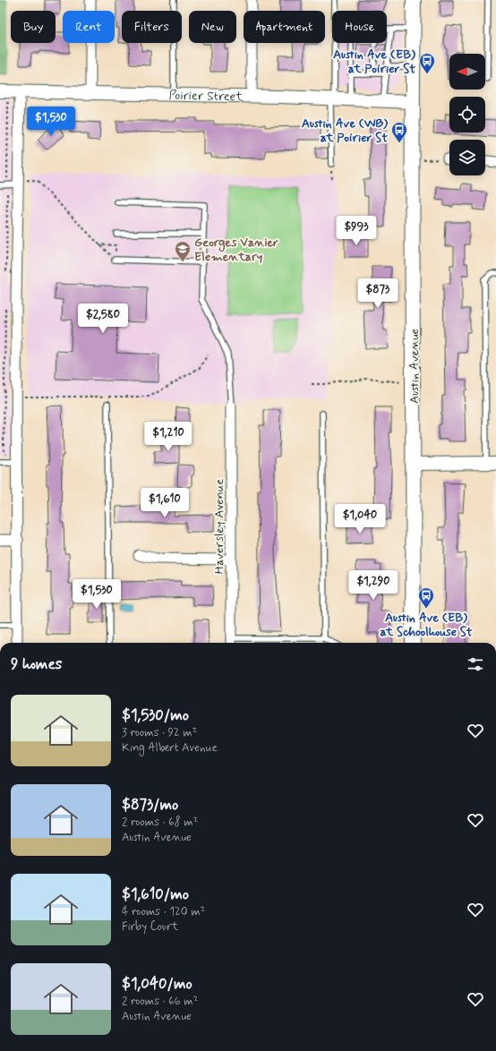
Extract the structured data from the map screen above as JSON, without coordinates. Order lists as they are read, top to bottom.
{
  "streets": {
    "main road": ["Austin Avenue"],
    "street": ["Poirier Street", "Haversley Avenue"]
  },
  "crossings": [
    ["Poirier Street", "Austin Avenue"]
  ],
  "places": {
    "bus stop": ["Austin Ave (EB) at Poirier St", "Austin Ave (WB) at Poirier St", "Austin Ave (EB) at Schoolhouse St"],
    "school or university": ["Georges Vanier Elementary"]
  },
  "north": "left",
  "page": {
    "chip": [
      "Buy",
      "Rent",
      "Filters",
      "New",
      "Apartment",
      "House"
    ],
    "price": [
      "$1,530",
      "$993",
      "$873",
      "$2,580",
      "$1,210",
      "$1,610",
      "$1,040",
      "$1,290",
      "$1,530"
    ],
    "heading": "9 homes",
    "list": [
      {
        "name": "$1,530/mo",
        "note": "3 rooms · 92 m² · King Albert Avenue"
      },
      {
        "name": "$873/mo",
        "note": "2 rooms · 68 m² · Austin Avenue"
      },
      {
        "name": "$1,610/mo",
        "note": "4 rooms · 120 m² · Firby Court"
      },
      {
        "name": "$1,040/mo",
        "note": "2 rooms · 66 m² · Austin Avenue"
      }
    ]
  }
}
